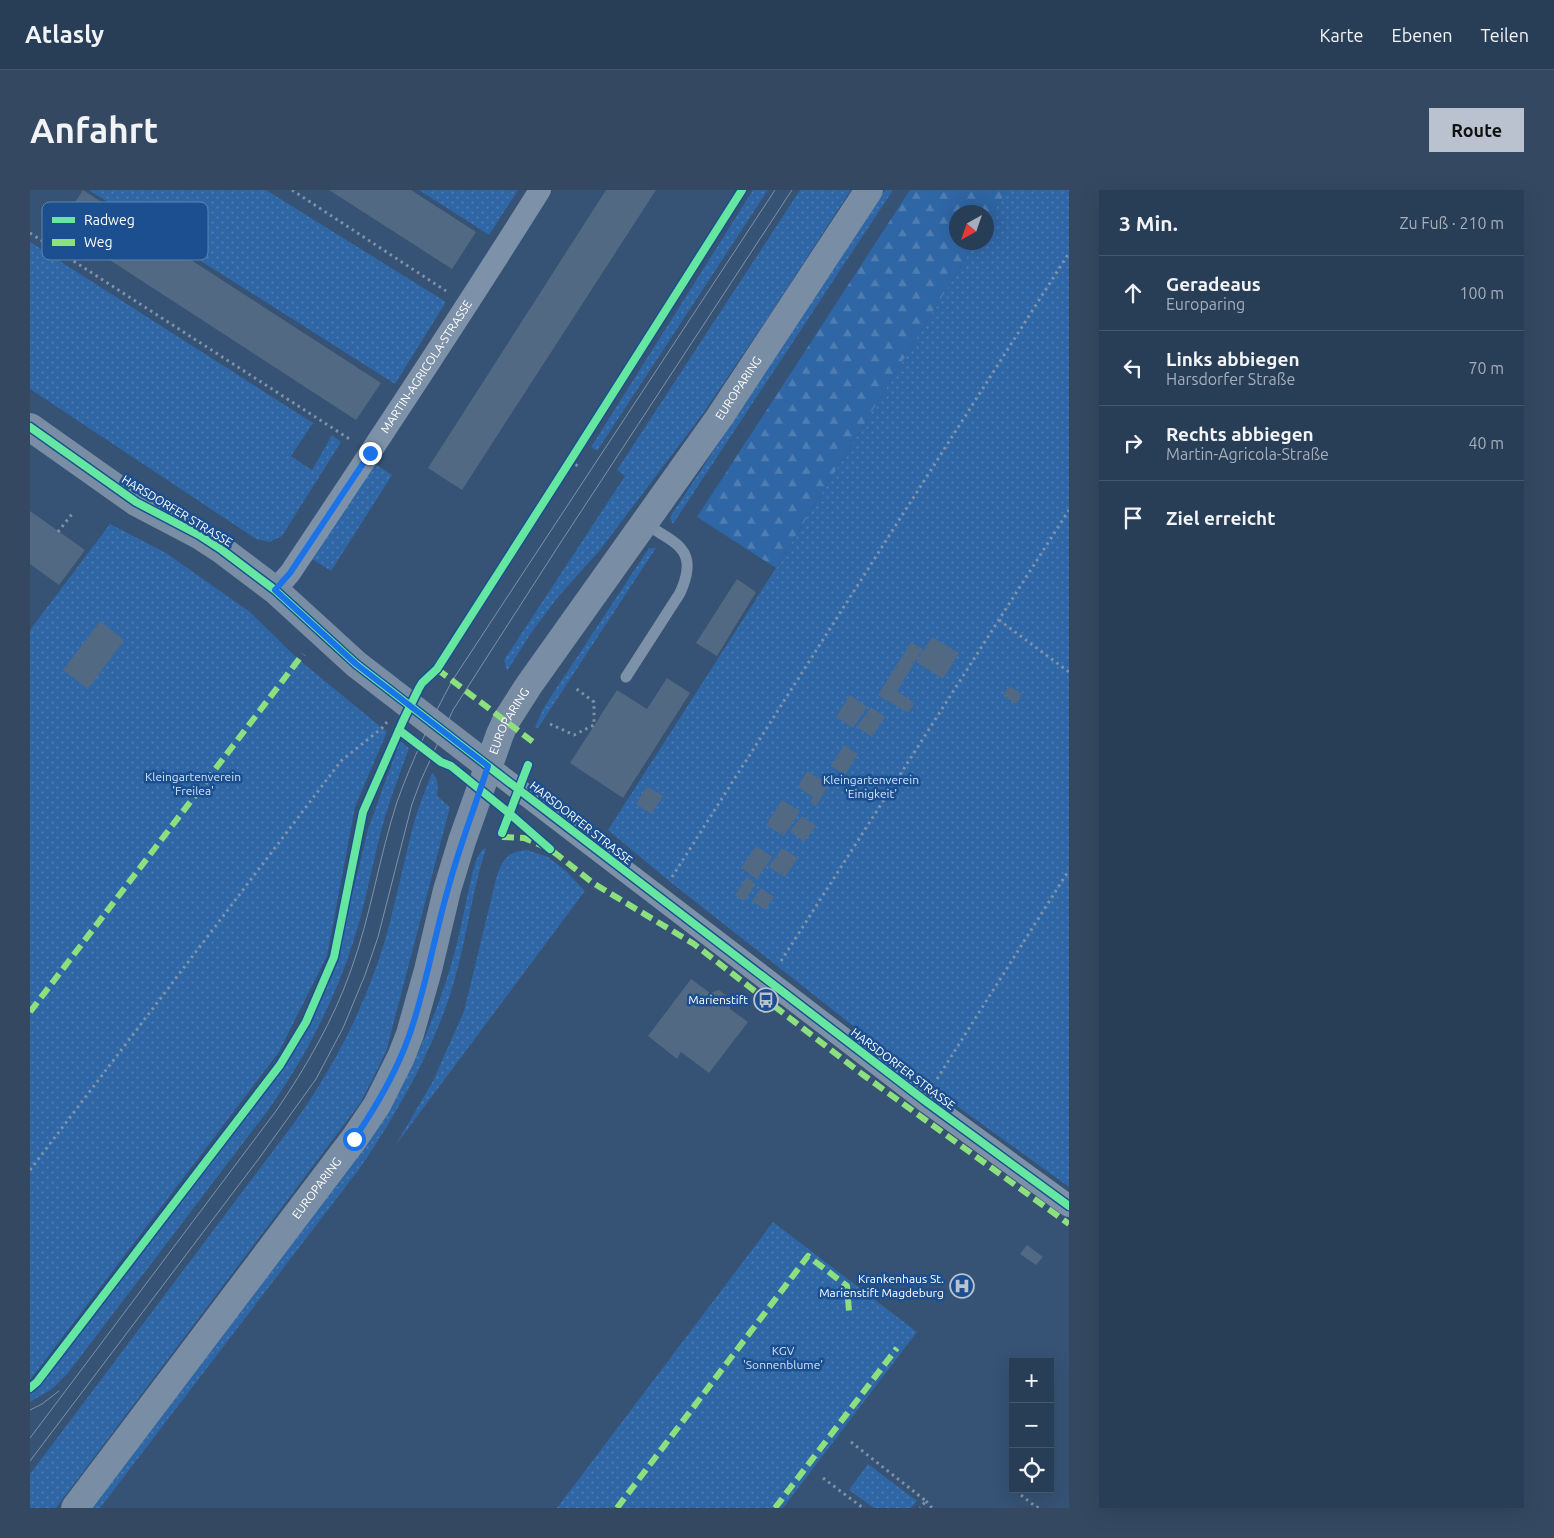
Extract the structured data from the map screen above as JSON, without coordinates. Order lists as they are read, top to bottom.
{
  "streets": {
    "main road": ["EUROPARING", "HARSDORFER STRASSE"],
    "street": ["MARTIN-AGRICOLA-STRASSE"]
  },
  "crossings": [
    ["MARTIN-AGRICOLA-STRASSE", "HARSDORFER STRASSE"],
    ["EUROPARING", "HARSDORFER STRASSE"]
  ],
  "parks": ["Kleingartenverein 'Freilea'", "Kleingartenverein 'Einigkeit'", "KGV 'Sonnenblume'"],
  "places": {
    "bus stop": ["Marienstift"],
    "hospital": ["Krankenhaus St. Marienstift Magdeburg"]
  },
  "legend": ["Radweg", "Weg"],
  "north": "bottom left",
  "page": {
    "header": "Atlasly",
    "nav": ["Karte", "Ebenen", "Teilen"],
    "buttons": "Route",
    "title": "Anfahrt",
    "heading": ["3 Min.", "Zu Fuß · 210 m"],
    "list": [
      ["Geradeaus", "Europaring", "100 m"],
      ["Links abbiegen", "Harsdorfer Straße", "70 m"],
      ["Rechts abbiegen", "Martin-Agricola-Straße", "40 m"],
      "Ziel erreicht"
    ],
    "map_buttons": ["+", "−"]
  }
}
